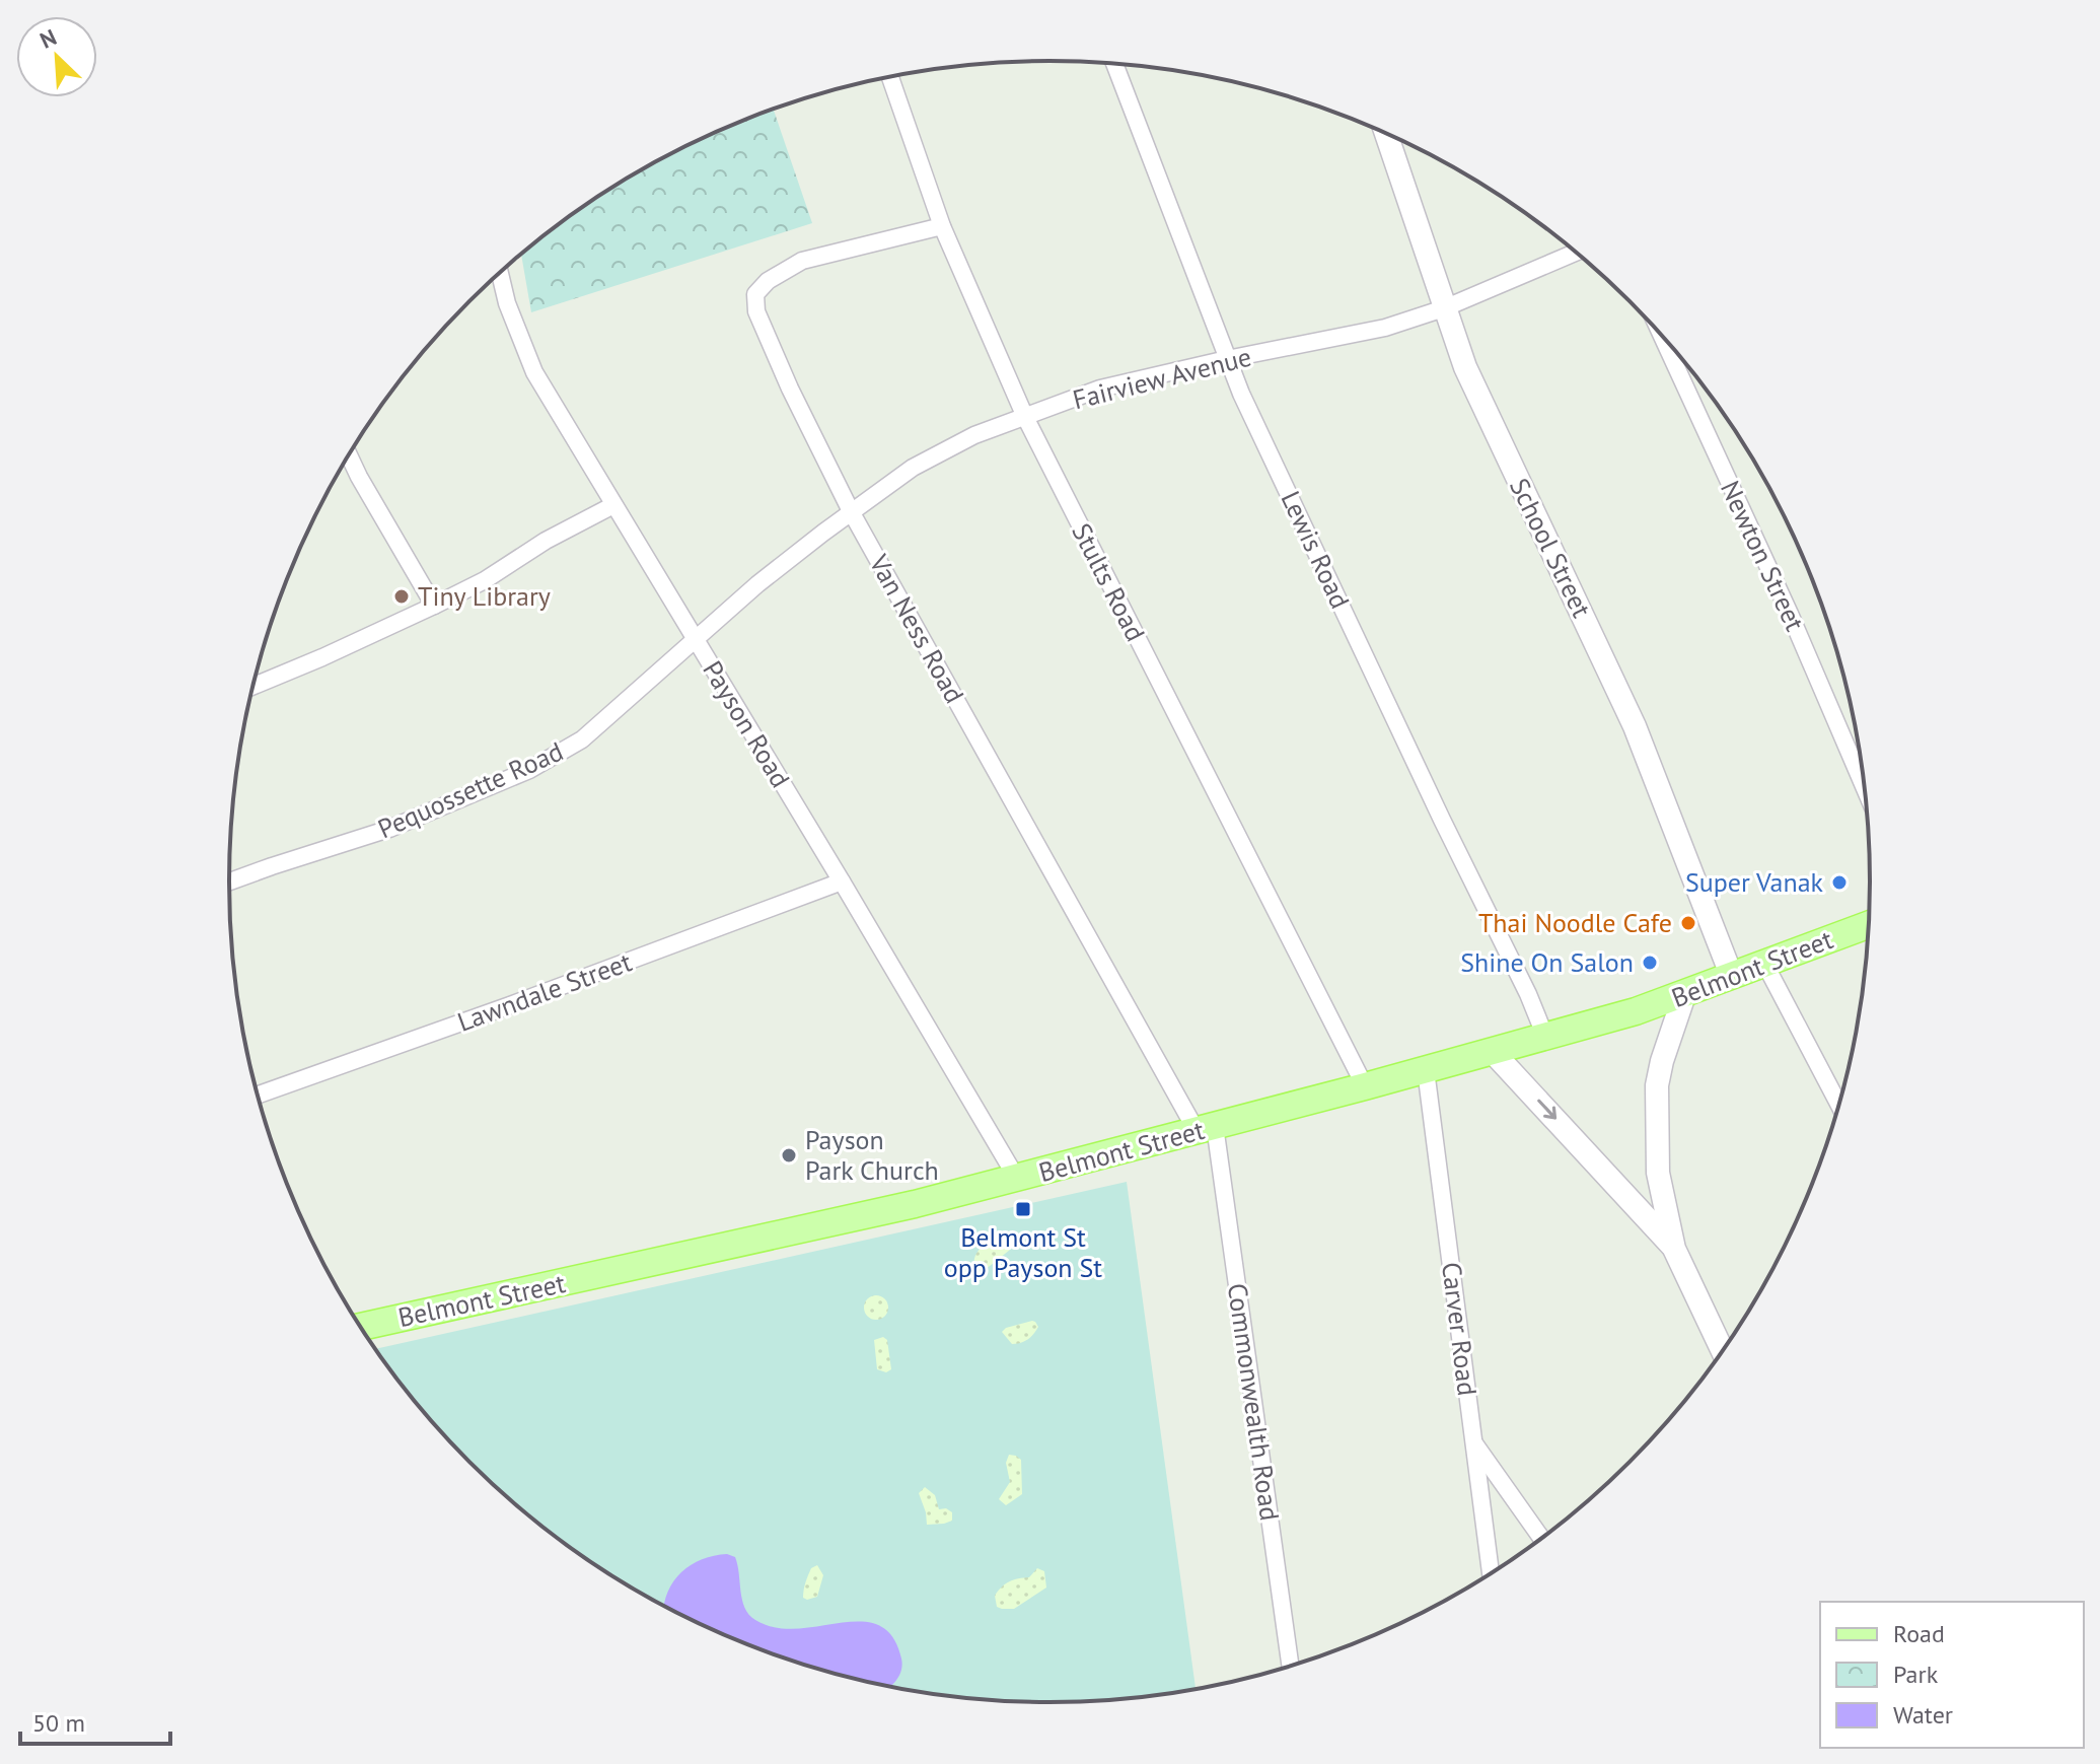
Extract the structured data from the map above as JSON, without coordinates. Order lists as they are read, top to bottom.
{
  "streets": {
    "main road": ["Belmont Street"],
    "street": [
      "Fairview Avenue",
      "School Street",
      "Lewis Road",
      "Newton Street",
      "Stults Road",
      "Van Ness Road",
      "Payson Road",
      "Pequossette Road",
      "Lawndale Street",
      "Carver Road",
      "Commonwealth Road"
    ]
  },
  "crossings": [
    ["Fairview Avenue", "School Street"],
    ["Fairview Avenue", "Lewis Road"],
    ["Fairview Avenue", "Stults Road"],
    ["Fairview Avenue", "Van Ness Road"],
    ["Fairview Avenue", "Payson Road"],
    ["Fairview Avenue", "Pequossette Road"],
    ["School Street", "Belmont Street"],
    ["Lewis Road", "Belmont Street"],
    ["Stults Road", "Van Ness Road"],
    ["Stults Road", "Belmont Street"],
    ["Van Ness Road", "Belmont Street"],
    ["Van Ness Road", "Commonwealth Road"],
    ["Payson Road", "Pequossette Road"],
    ["Payson Road", "Belmont Street"],
    ["Payson Road", "Lawndale Street"],
    ["Belmont Street", "Carver Road"],
    ["Belmont Street", "Commonwealth Road"]
  ],
  "places": {
    "other": [
      "Tiny Library",
      "Super Vanak",
      "Thai Noodle Cafe",
      "Shine On Salon",
      "Payson Park Church"
    ],
    "transit": ["Belmont St opp Payson St"]
  },
  "legend": ["Road", "Park", "Water"],
  "scale_bar": "50 m",
  "north": "top left"
}
